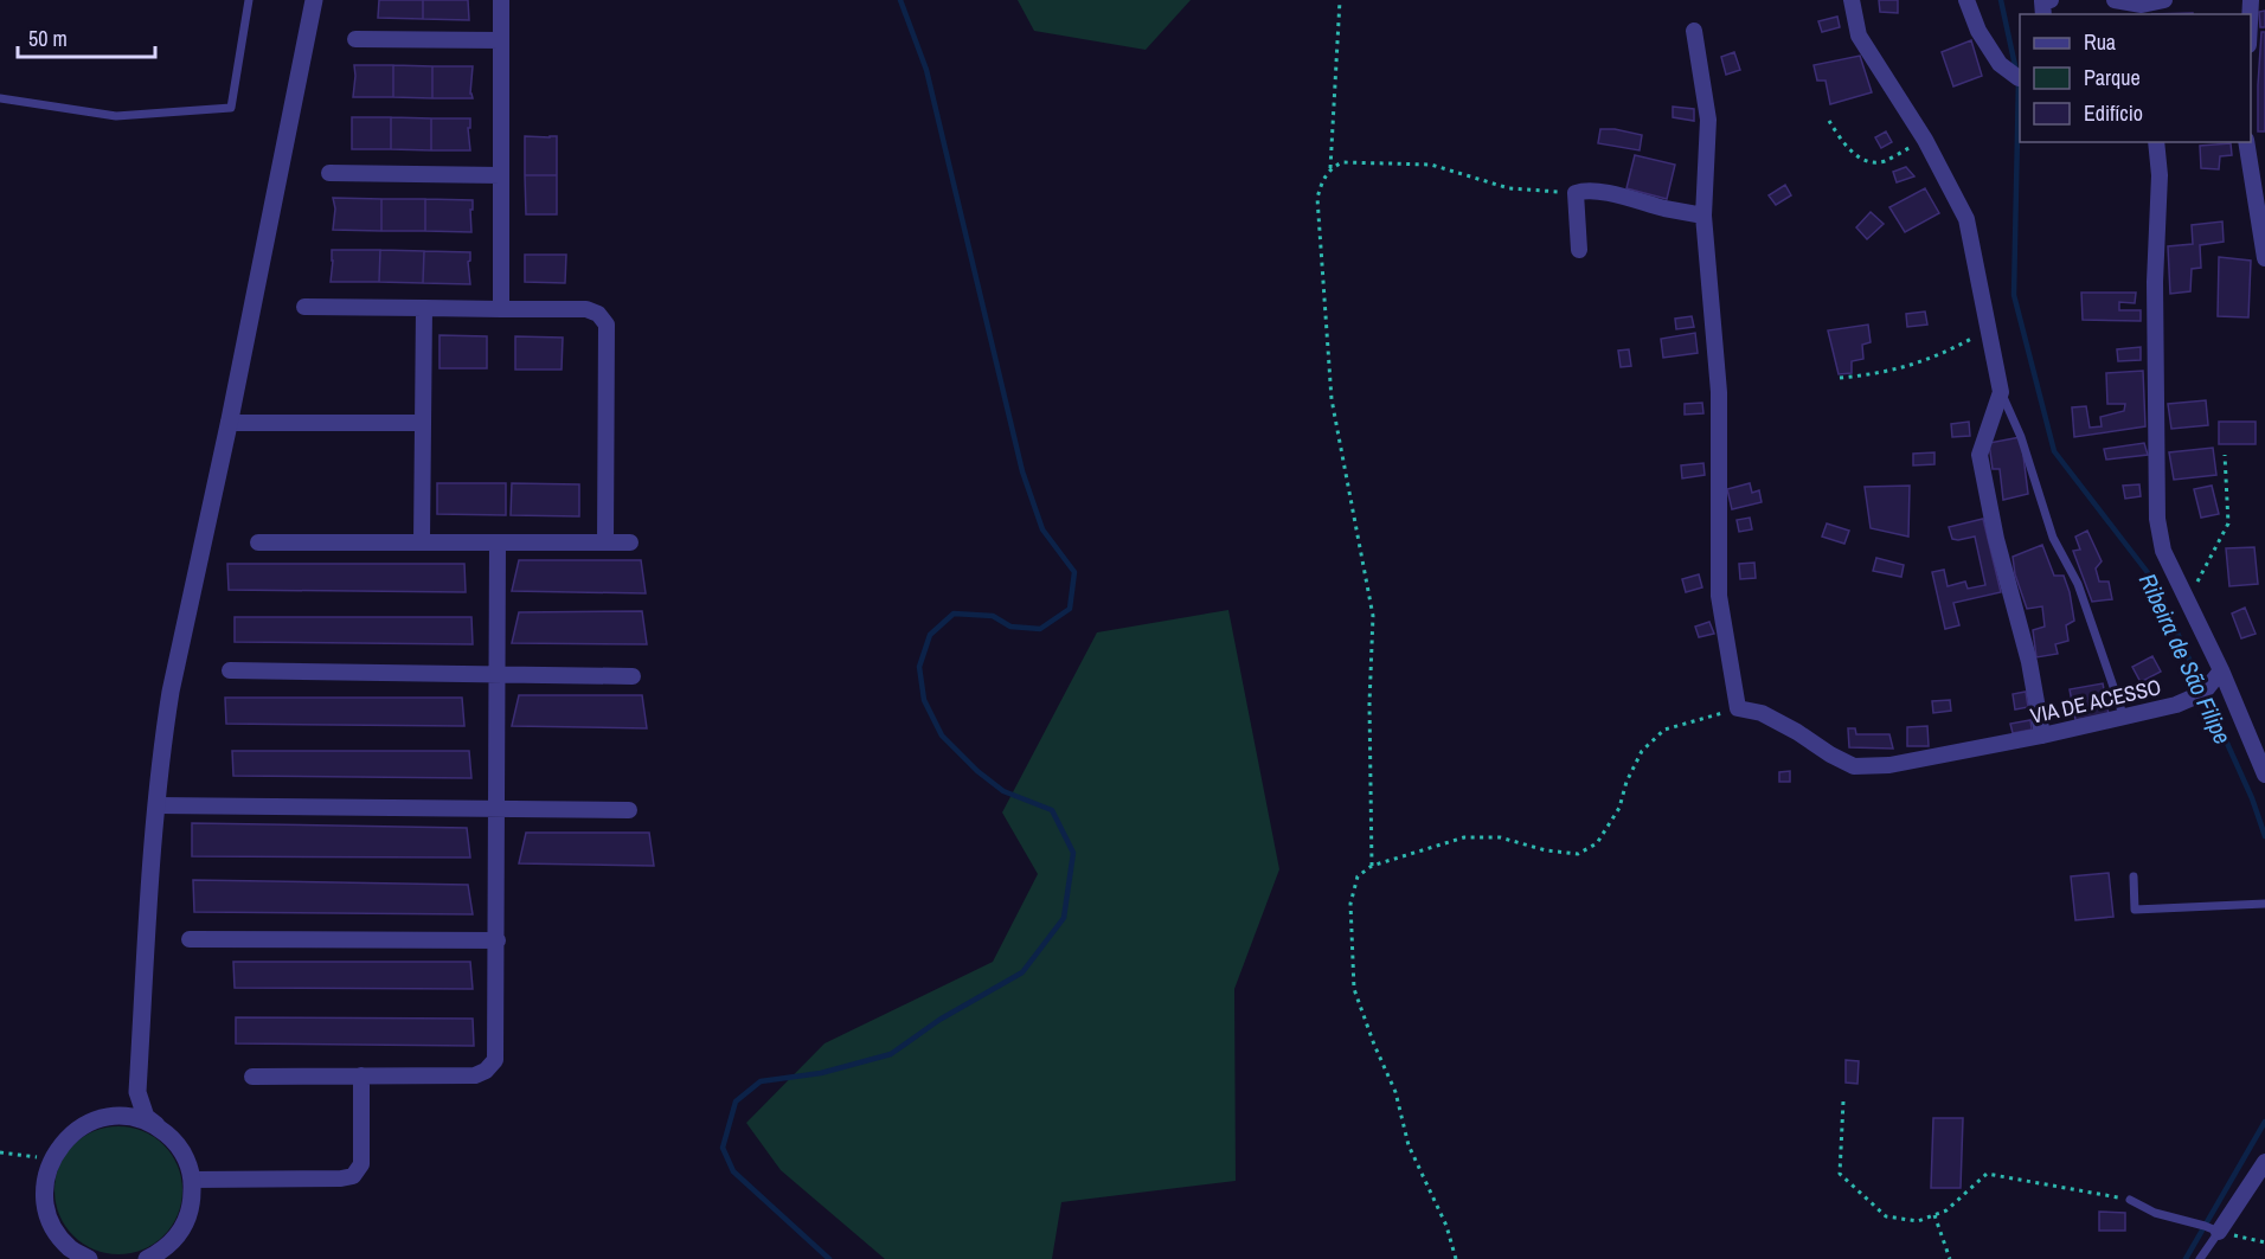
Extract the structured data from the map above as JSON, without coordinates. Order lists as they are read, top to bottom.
{
  "streets": {
    "street": ["VIA DE ACESSO"]
  },
  "water": ["Ribeira de São Filipe"],
  "legend": ["Rua", "Parque", "Edifício"],
  "scale_bar": "50 m"
}
